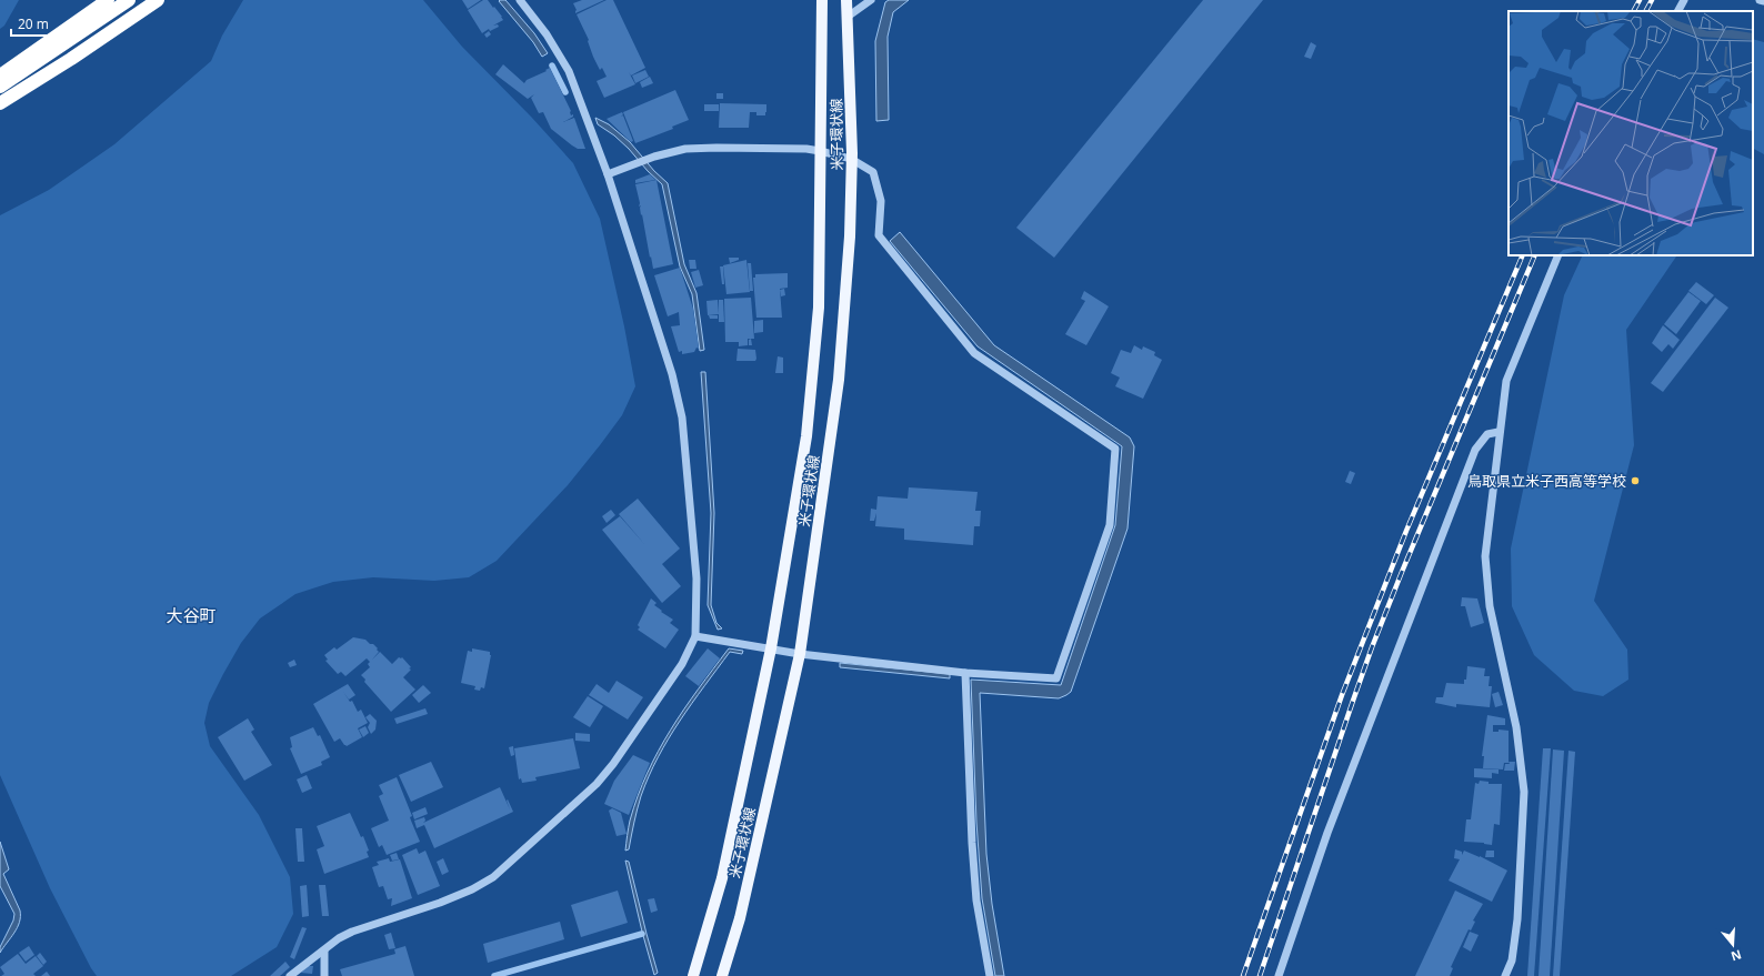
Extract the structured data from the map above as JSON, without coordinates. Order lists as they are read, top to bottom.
{
  "streets": {
    "main road": ["米子環状線"]
  },
  "districts": ["大谷町"],
  "places": ["鳥取県立米子西高等学校"],
  "scale_bar": "20 m",
  "north": "bottom"
}
